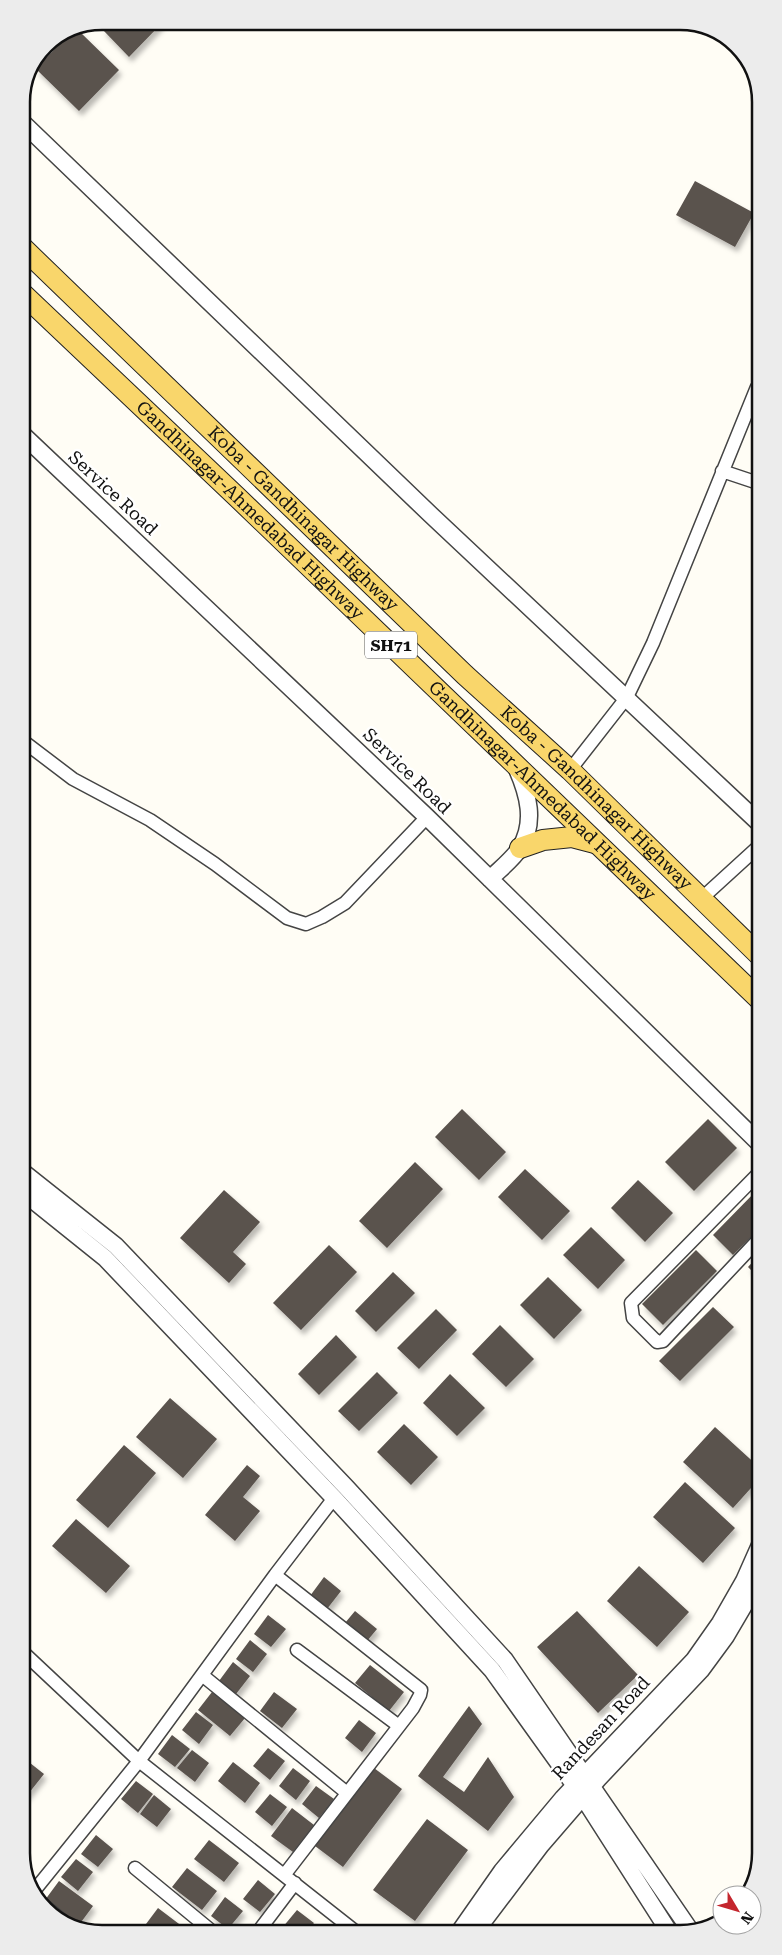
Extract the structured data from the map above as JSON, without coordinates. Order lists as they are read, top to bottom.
{
  "streets": {
    "main road": ["Gandhinagar-Ahmedabad Highway", "Koba - Gandhinagar Highway", "SH71"],
    "street": ["Service Road", "Randesan Road"]
  },
  "north": "bottom right"
}
